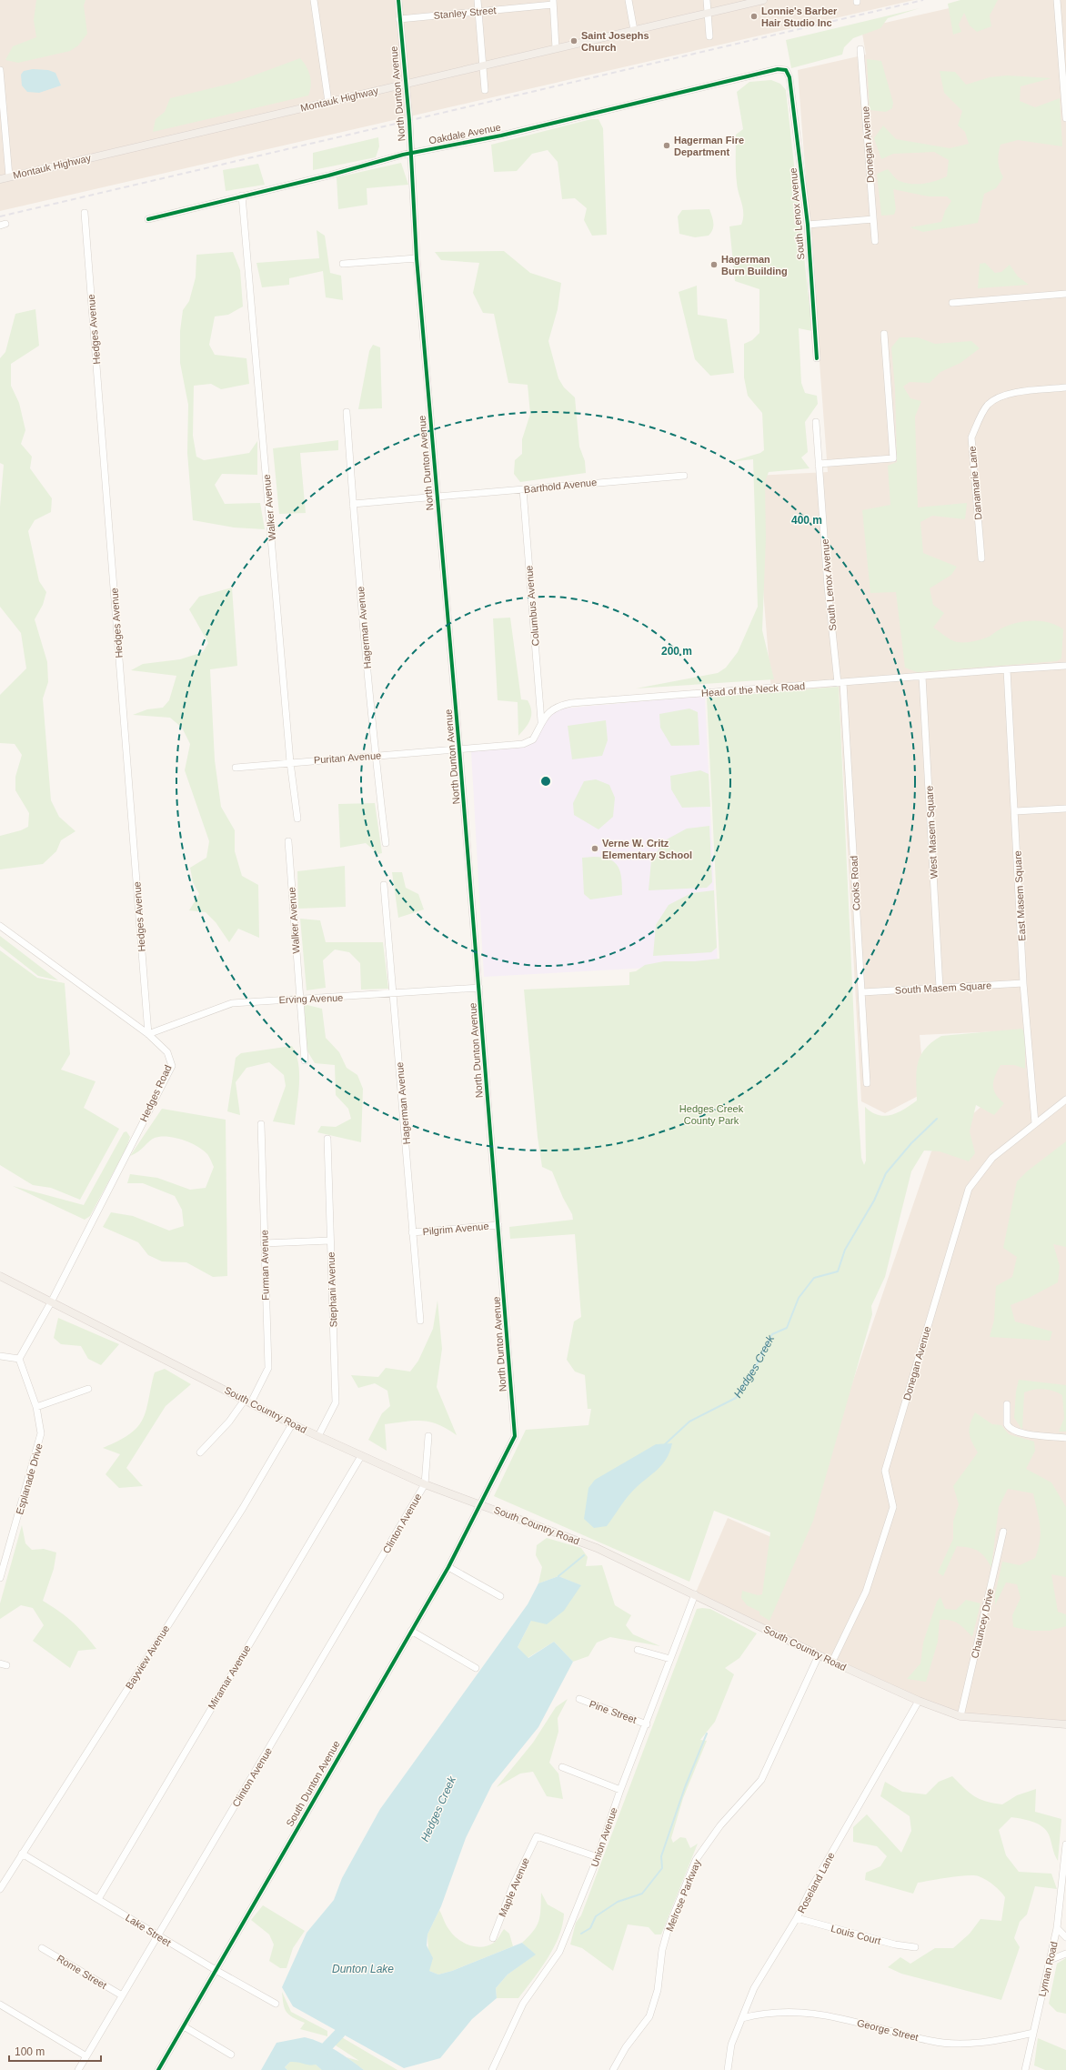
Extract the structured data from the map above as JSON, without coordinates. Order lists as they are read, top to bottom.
{
  "streets": {
    "main road": ["Montauk Highway", "South Country Road"],
    "street": [
      "Stanley Street",
      "North Dunton Avenue",
      "Oakdale Avenue",
      "Donegan Avenue",
      "South Lenox Avenue",
      "Hedges Avenue",
      "Danamarie Lane",
      "Barthold Avenue",
      "Walker Avenue",
      "Columbus Avenue",
      "Hagerman Avenue",
      "Head of the Neck Road",
      "Puritan Avenue",
      "West Masem Square",
      "Cooks Road",
      "East Masem Square",
      "South Masem Square",
      "Erving Avenue",
      "Hedges Road",
      "Pilgrim Avenue",
      "Furman Avenue",
      "Stephani Avenue",
      "Esplanade Drive",
      "Clinton Avenue",
      "Chauncey Drive",
      "Bayview Avenue",
      "Miramar Avenue",
      "Pine Street",
      "South Dunton Avenue",
      "Union Avenue",
      "Roseland Lane",
      "Maple Avenue",
      "Melrose Parkway",
      "Lake Street",
      "Louis Court",
      "Lyman Road",
      "Rome Street",
      "George Street"
    ]
  },
  "crossings": [
    ["Stanley Street", "North Dunton Avenue"],
    ["North Dunton Avenue", "Montauk Highway"],
    ["North Dunton Avenue", "Oakdale Avenue"],
    ["North Dunton Avenue", "Barthold Avenue"],
    ["North Dunton Avenue", "Head of the Neck Road"],
    ["North Dunton Avenue", "Puritan Avenue"],
    ["North Dunton Avenue", "Erving Avenue"],
    ["North Dunton Avenue", "Pilgrim Avenue"],
    ["North Dunton Avenue", "South Country Road"],
    ["North Dunton Avenue", "South Dunton Avenue"],
    ["Oakdale Avenue", "South Lenox Avenue"],
    ["Oakdale Avenue", "Walker Avenue"],
    ["Donegan Avenue", "East Masem Square"],
    ["Donegan Avenue", "South Country Road"],
    ["South Lenox Avenue", "Head of the Neck Road"],
    ["South Lenox Avenue", "Cooks Road"],
    ["Hedges Avenue", "Erving Avenue"],
    ["Hedges Avenue", "Hedges Road"],
    ["Barthold Avenue", "Columbus Avenue"],
    ["Barthold Avenue", "Hagerman Avenue"],
    ["Walker Avenue", "Puritan Avenue"],
    ["Walker Avenue", "Erving Avenue"],
    ["Columbus Avenue", "Head of the Neck Road"],
    ["Hagerman Avenue", "Puritan Avenue"],
    ["Hagerman Avenue", "Erving Avenue"],
    ["Hagerman Avenue", "Pilgrim Avenue"],
    ["Head of the Neck Road", "Puritan Avenue"],
    ["Head of the Neck Road", "West Masem Square"],
    ["Head of the Neck Road", "Cooks Road"],
    ["Head of the Neck Road", "East Masem Square"],
    ["West Masem Square", "South Masem Square"],
    ["Cooks Road", "South Masem Square"],
    ["East Masem Square", "South Masem Square"],
    ["Erving Avenue", "Hedges Road"],
    ["Hedges Road", "South Country Road"],
    ["Furman Avenue", "South Country Road"],
    ["Stephani Avenue", "South Country Road"],
    ["South Country Road", "Clinton Avenue"],
    ["South Country Road", "Chauncey Drive"],
    ["South Country Road", "Bayview Avenue"],
    ["South Country Road", "Miramar Avenue"],
    ["South Country Road", "South Dunton Avenue"],
    ["South Country Road", "Union Avenue"],
    ["South Country Road", "Roseland Lane"],
    ["South Country Road", "Melrose Parkway"],
    ["Clinton Avenue", "Lake Street"],
    ["Clinton Avenue", "Rome Street"],
    ["Bayview Avenue", "Lake Street"],
    ["Miramar Avenue", "Lake Street"],
    ["Pine Street", "Union Avenue"],
    ["South Dunton Avenue", "Lake Street"],
    ["Union Avenue", "Maple Avenue"],
    ["Roseland Lane", "Louis Court"],
    ["Roseland Lane", "George Street"],
    ["Lyman Road", "George Street"]
  ],
  "water": ["Hedges Creek", "Dunton Lake"],
  "parks": ["Hedges Creek County Park"],
  "places": [
    "Lonnie's Barber Hair Studio Inc",
    "Saint Josephs Church",
    "Hagerman Fire Department",
    "Hagerman Burn Building",
    "Verne W. Critz Elementary School"
  ],
  "scale_bar": "100 m",
  "rings": ["400 m", "200 m"]
}
